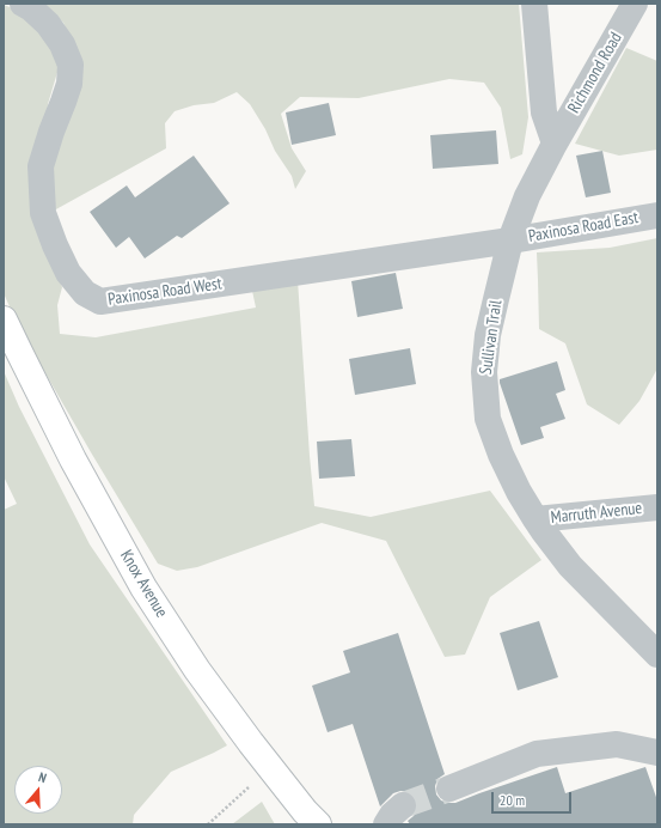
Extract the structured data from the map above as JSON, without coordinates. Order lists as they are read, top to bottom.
{
  "streets": {
    "main road": ["Knox Avenue"],
    "street": [
      "Richmond Road",
      "Paxinosa Road East",
      "Paxinosa Road West",
      "Sullivan Trail",
      "Marruth Avenue"
    ]
  },
  "crossings": [
    ["Richmond Road", "Sullivan Trail"],
    ["Paxinosa Road East", "Paxinosa Road West"],
    ["Paxinosa Road East", "Sullivan Trail"],
    ["Paxinosa Road West", "Sullivan Trail"],
    ["Sullivan Trail", "Marruth Avenue"]
  ],
  "scale_bar": "20 m",
  "north": "top"
}
